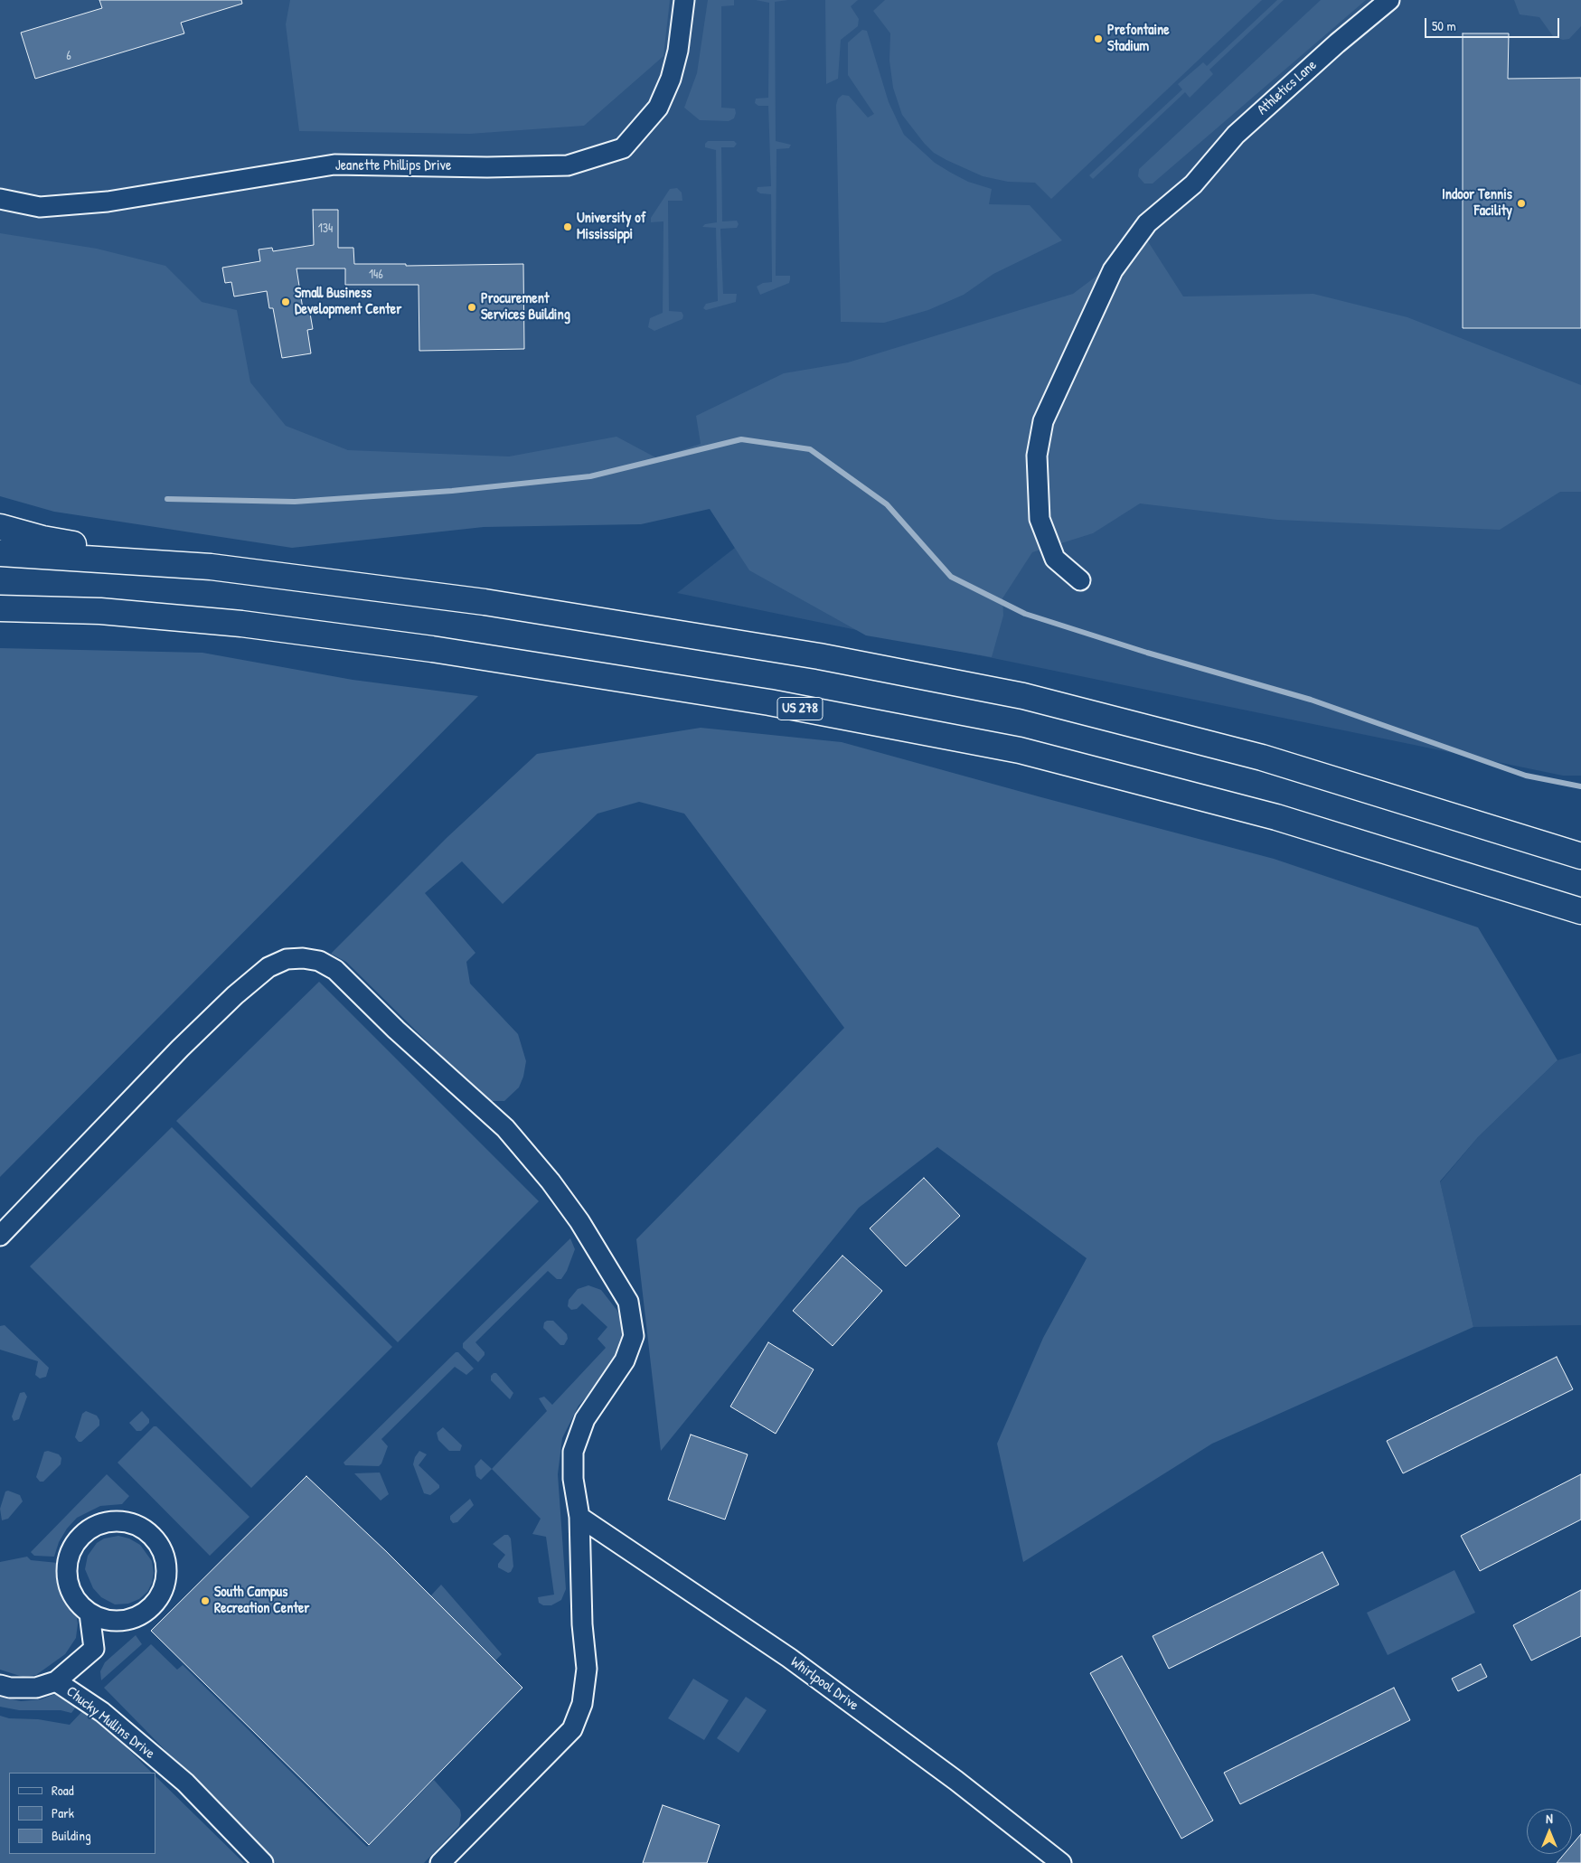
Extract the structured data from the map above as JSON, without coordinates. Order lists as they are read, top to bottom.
{
  "streets": {
    "highway": ["US 278"],
    "street": [
      "Athletics Lane",
      "Jeanette Phillips Drive",
      "Whirlpool Drive",
      "Chucky Mullins Drive"
    ]
  },
  "places": [
    "Prefontaine Stadium",
    "Indoor Tennis Facility",
    "University of Mississippi",
    "Small Business Development Center",
    "Procurement Services Building",
    "South Campus Recreation Center"
  ],
  "house_numbers": ["6", "134", "146"],
  "legend": ["Road", "Park", "Building"],
  "scale_bar": "50 m",
  "north": "top"
}
